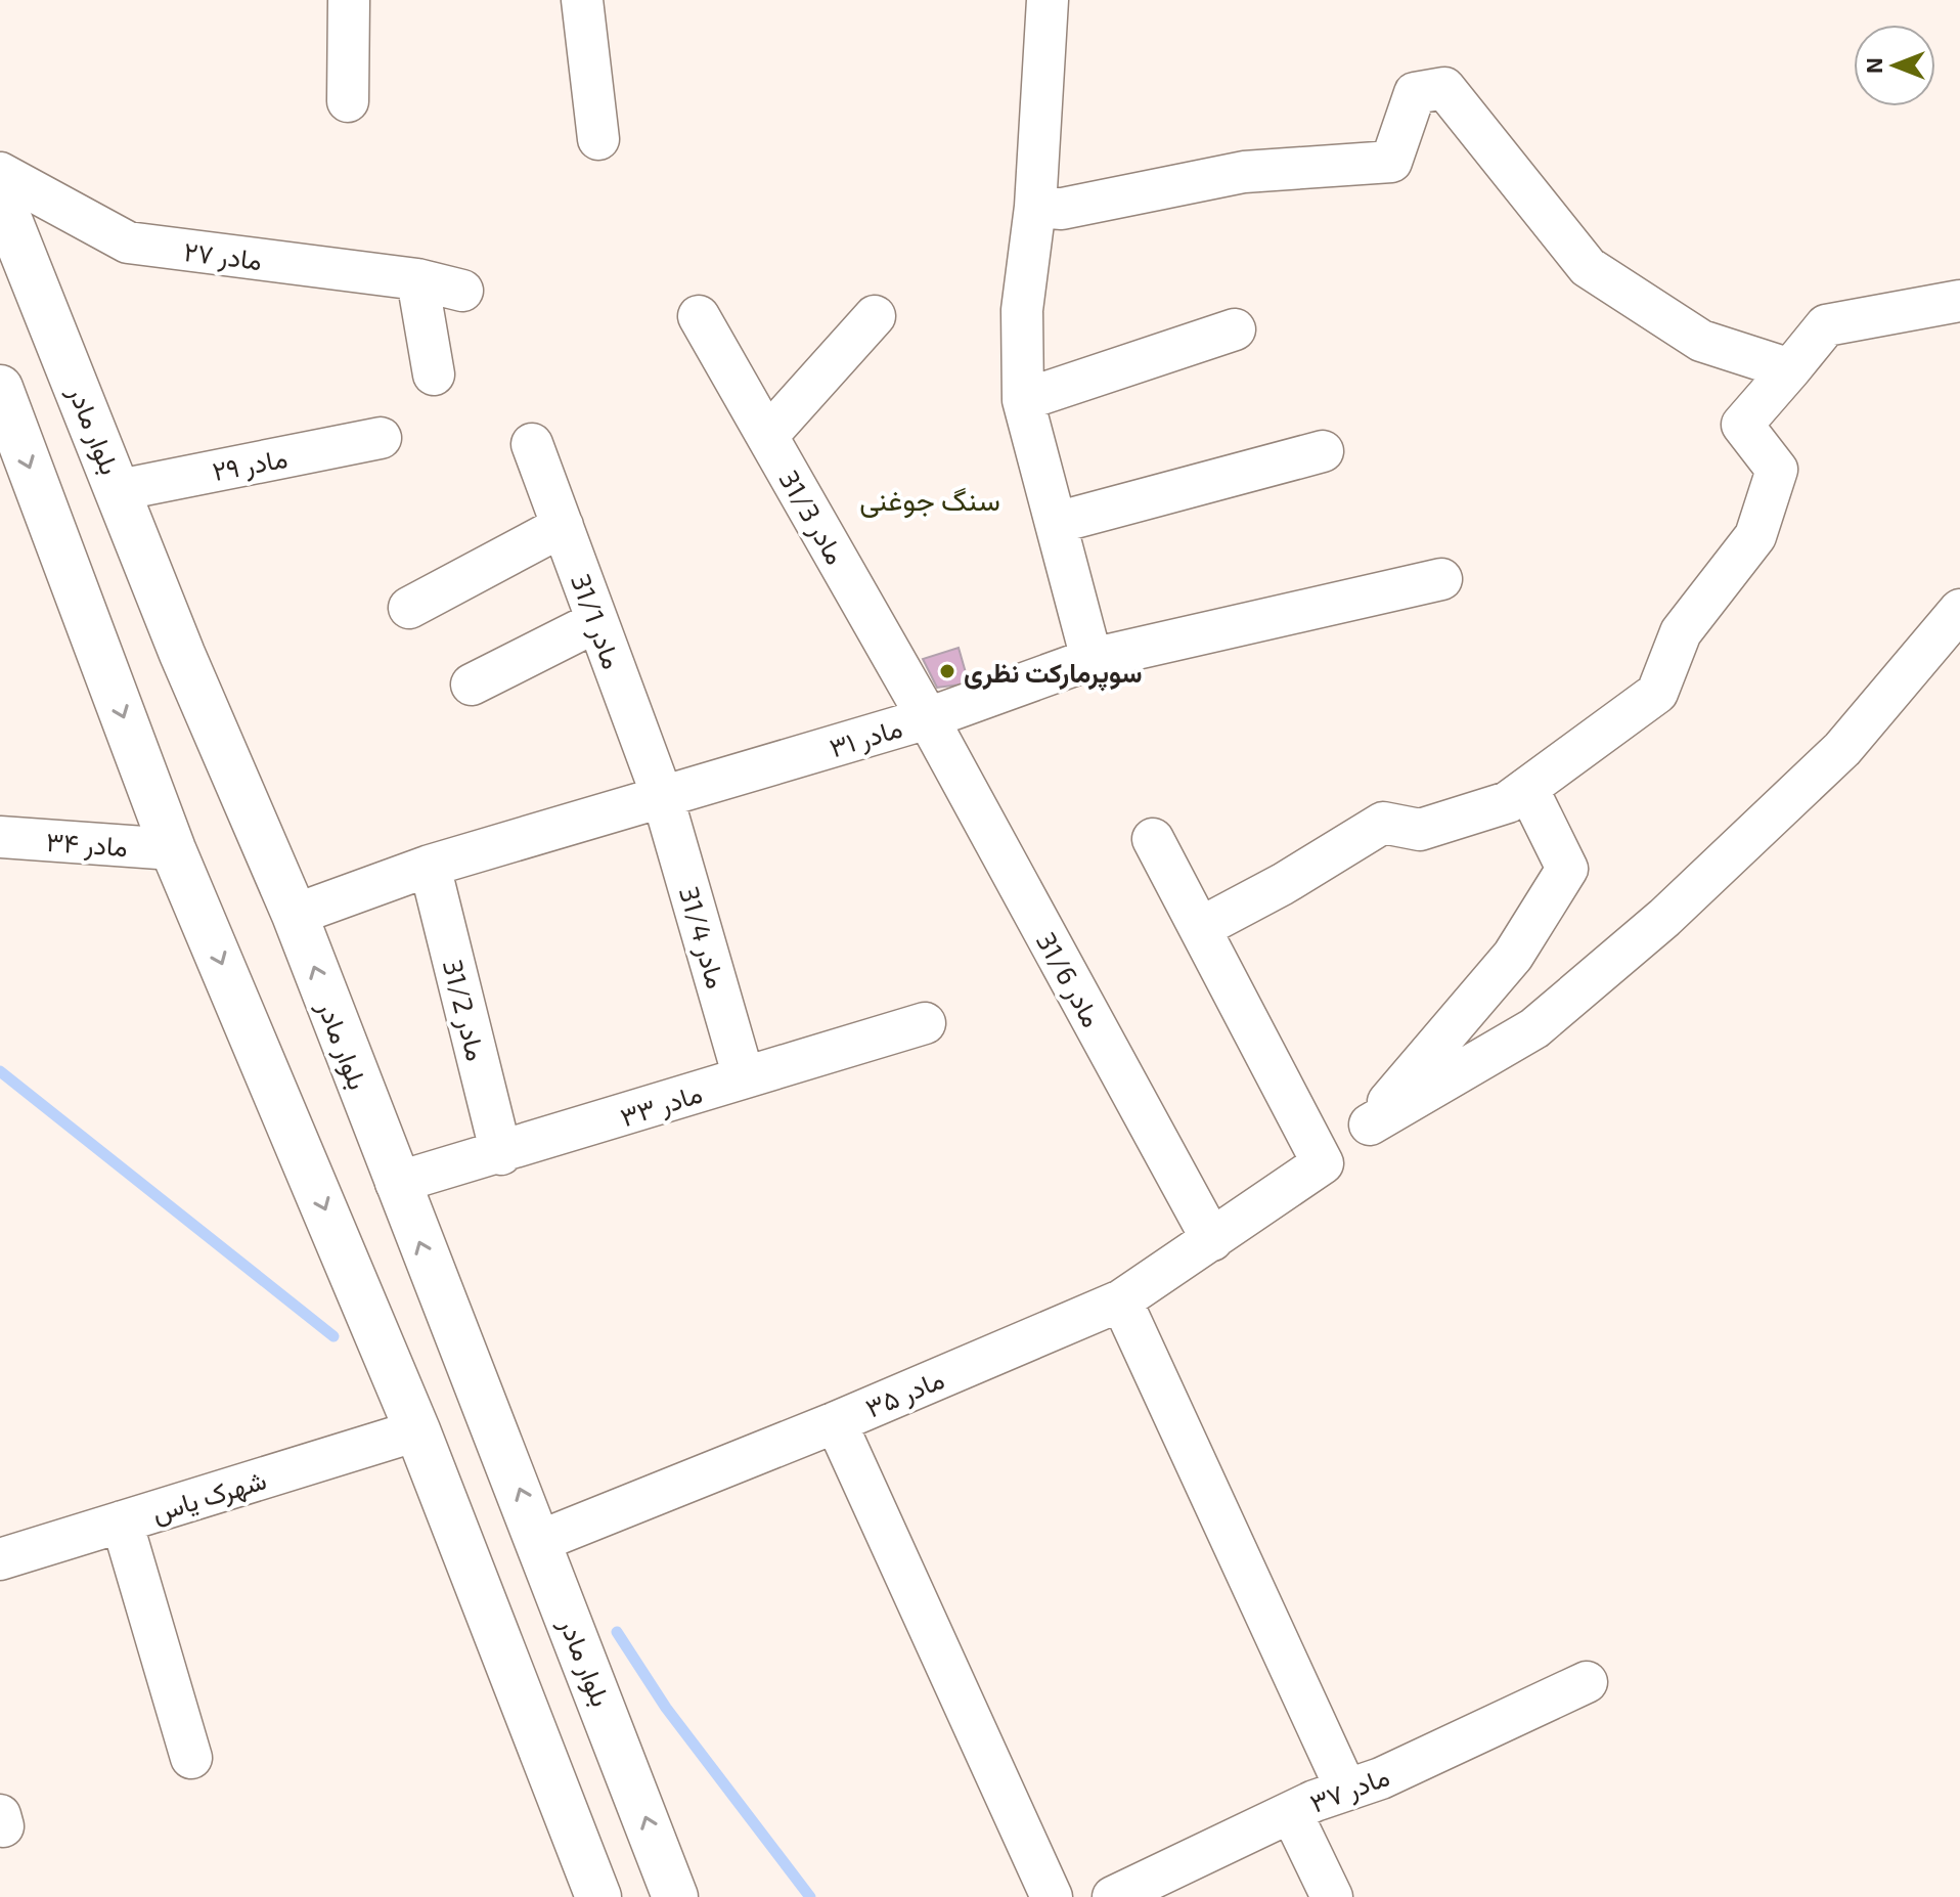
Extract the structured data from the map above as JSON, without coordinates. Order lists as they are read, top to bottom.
{
  "streets": {
    "main road": ["بلوار مادر"],
    "street": [
      "مادر ۲۷",
      "مادر ۲۹",
      "مادر 31/3",
      "مادر 31/1",
      "مادر ۳۱",
      "مادر ۳۴",
      "مادر 31/4",
      "مادر 31/6",
      "مادر 31/2",
      "مادر ۳۳",
      "مادر ۳۵",
      "شهرک یاس",
      "مادر ۳۷"
    ]
  },
  "crossings": [
    ["بلوار مادر", "مادر ۲۹"],
    ["بلوار مادر", "مادر ۳۱"],
    ["بلوار مادر", "مادر ۳۳"],
    ["بلوار مادر", "مادر ۳۵"],
    ["مادر 31/3", "مادر ۳۱"],
    ["مادر 31/3", "مادر 31/6"],
    ["مادر 31/1", "مادر ۳۱"],
    ["مادر 31/1", "مادر 31/4"],
    ["مادر ۳۱", "مادر 31/4"],
    ["مادر ۳۱", "مادر 31/6"],
    ["مادر ۳۱", "مادر 31/2"],
    ["مادر 31/4", "مادر ۳۳"],
    ["مادر 31/6", "مادر ۳۵"],
    ["مادر 31/2", "مادر ۳۳"]
  ],
  "districts": ["سنگ جوغنی"],
  "places": ["سوپرمارکت نظری"],
  "north": "left"
}
